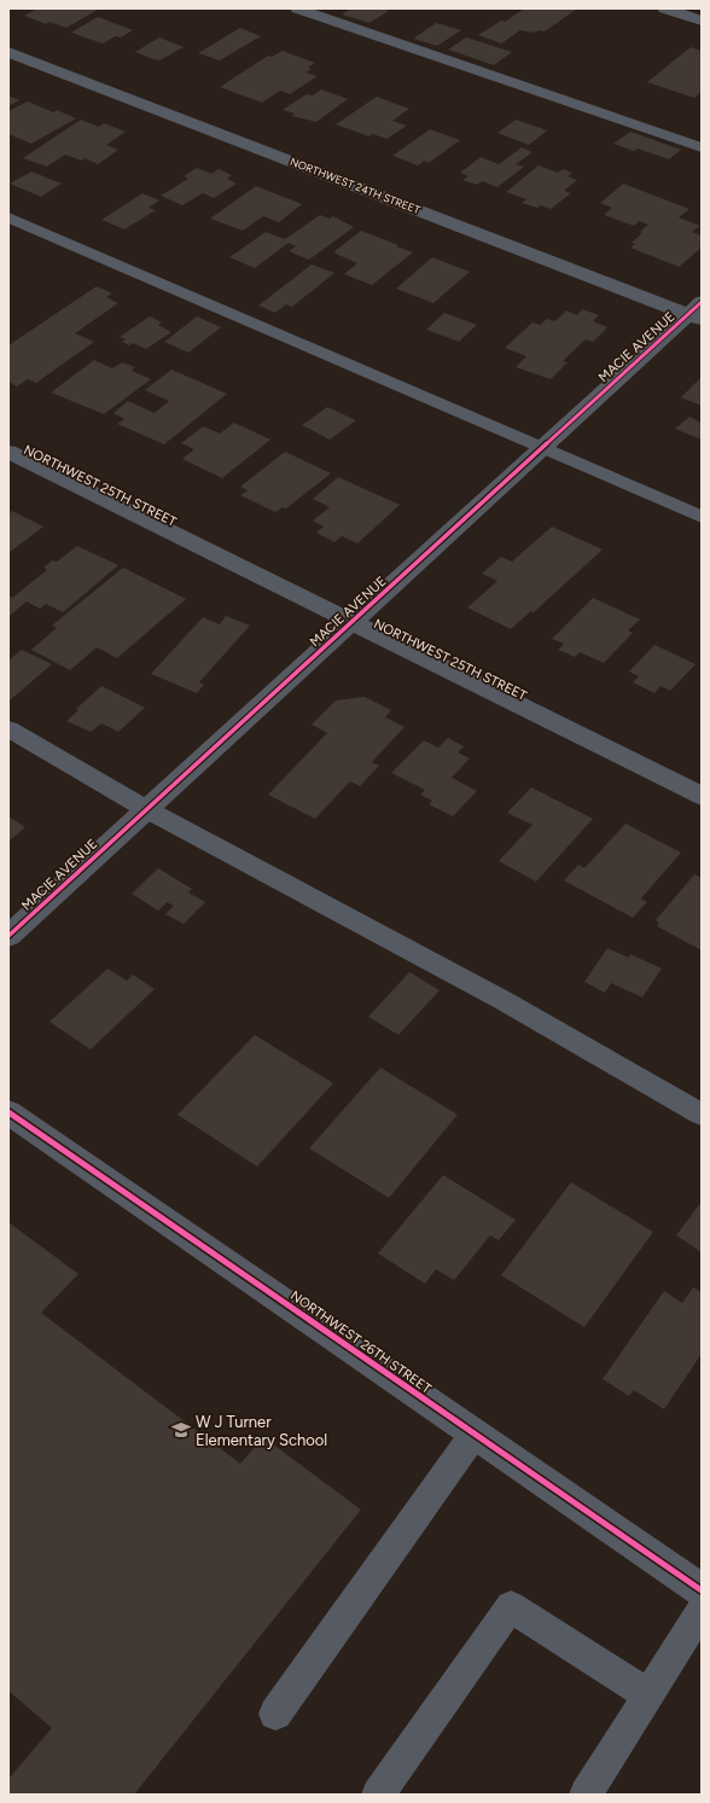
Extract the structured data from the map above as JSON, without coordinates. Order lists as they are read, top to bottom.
{
  "streets": {
    "street": [
      "NORTHWEST 24TH STREET",
      "MACIE AVENUE",
      "NORTHWEST 25TH STREET",
      "NORTHWEST 26TH STREET"
    ]
  },
  "crossings": [
    ["NORTHWEST 24TH STREET", "MACIE AVENUE"],
    ["MACIE AVENUE", "NORTHWEST 25TH STREET"]
  ],
  "places": {
    "school or university": ["W J Turner Elementary School"]
  }
}
